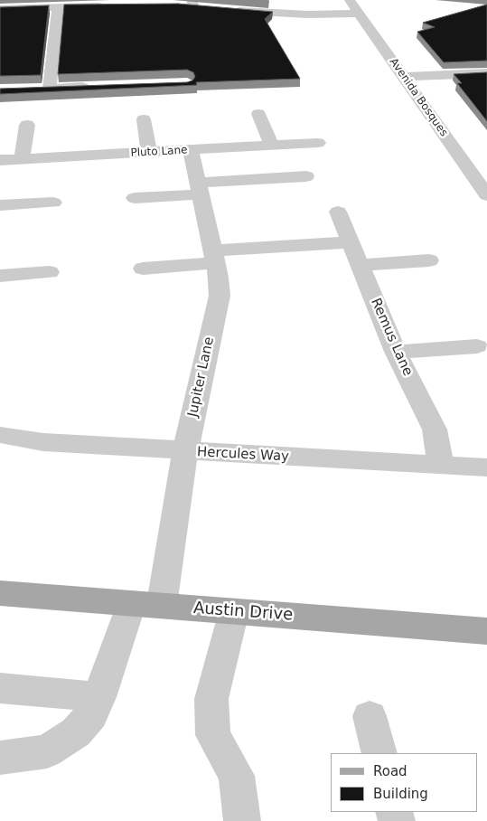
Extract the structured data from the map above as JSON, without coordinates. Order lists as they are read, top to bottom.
{
  "streets": {
    "main road": ["Austin Drive"],
    "street": [
      "Avenida Bosques",
      "Pluto Lane",
      "Remus Lane",
      "Jupiter Lane",
      "Hercules Way"
    ]
  },
  "crossings": [
    ["Pluto Lane", "Jupiter Lane"],
    ["Remus Lane", "Hercules Way"],
    ["Jupiter Lane", "Hercules Way"],
    ["Jupiter Lane", "Austin Drive"]
  ],
  "legend": ["Road", "Building"]
}
